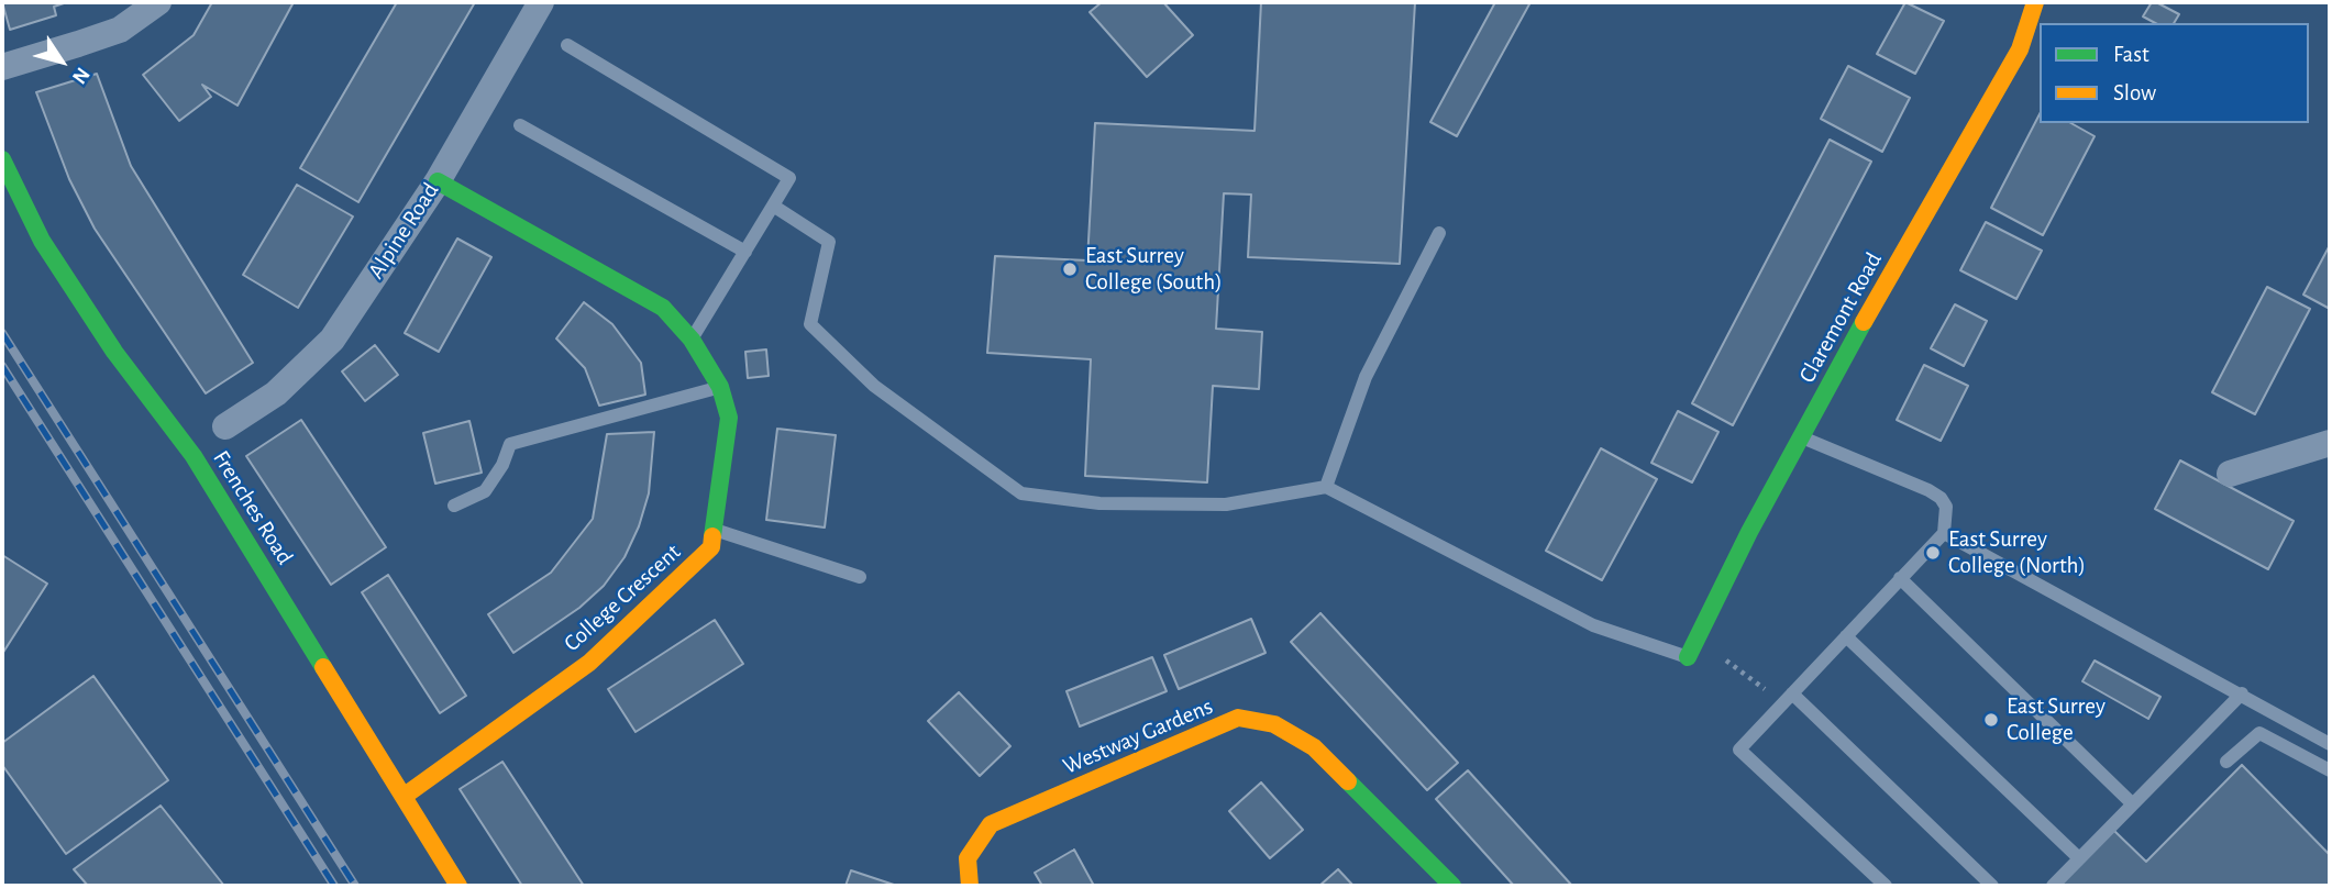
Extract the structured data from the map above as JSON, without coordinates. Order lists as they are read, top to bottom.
{
  "streets": {
    "street": [
      "Alpine Road",
      "Claremont Road",
      "Frenches Road",
      "College Crescent",
      "Westway Gardens"
    ]
  },
  "crossings": [
    ["Alpine Road", "College Crescent"],
    ["Frenches Road", "College Crescent"]
  ],
  "places": ["East Surrey College (South)", "East Surrey College (North)", "East Surrey College"],
  "legend": ["Fast", "Slow"],
  "north": "bottom right"
}
